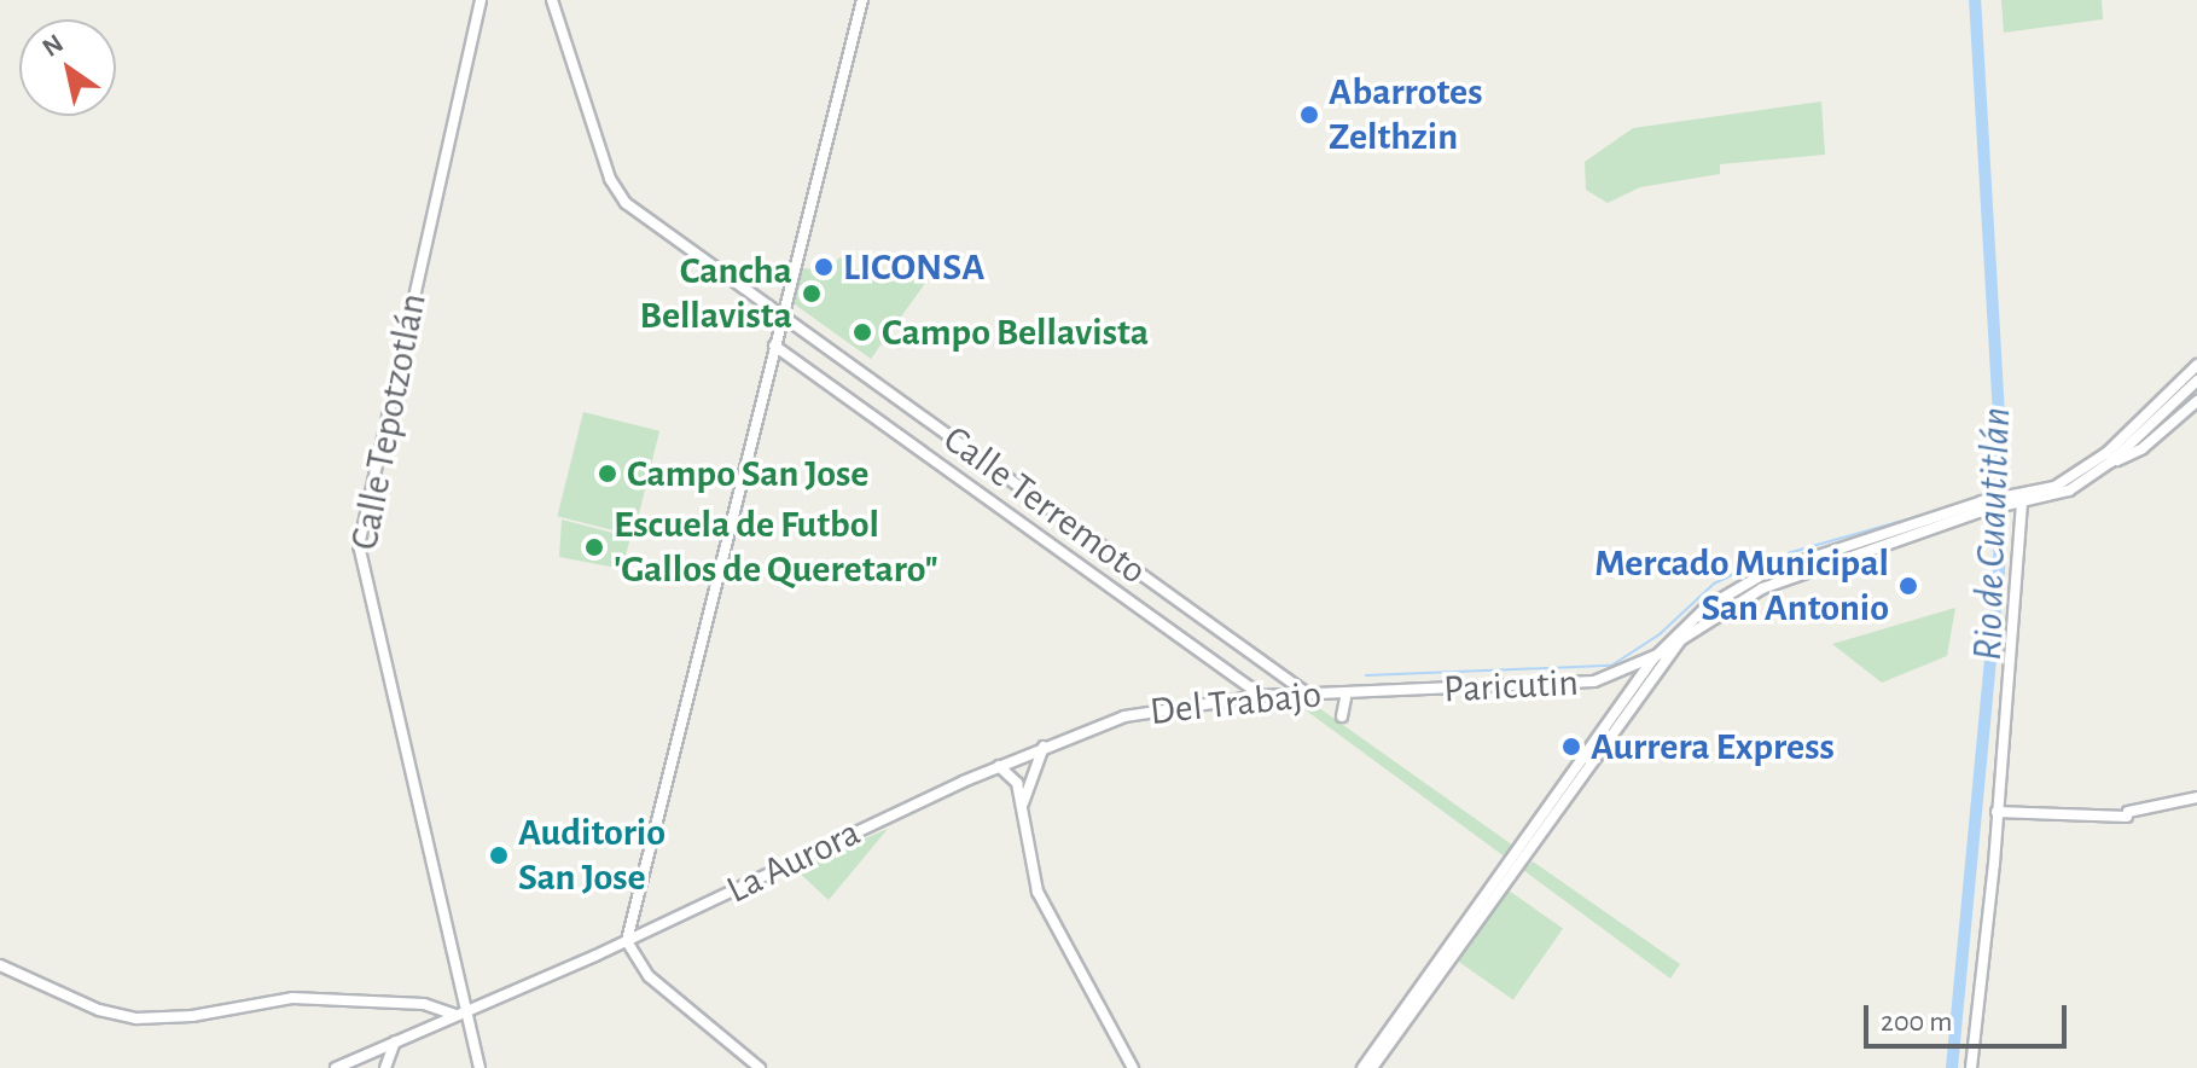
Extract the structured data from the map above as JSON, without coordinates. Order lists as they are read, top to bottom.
{
  "streets": {
    "street": [
      "Calle Tepotzotlán",
      "Calle Terremoto",
      "Paricutin",
      "Del Trabajo",
      "La Aurora"
    ]
  },
  "crossings": [
    ["Calle Tepotzotlán", "La Aurora"],
    ["Calle Terremoto", "Del Trabajo"],
    ["Paricutin", "Del Trabajo"],
    ["Del Trabajo", "La Aurora"]
  ],
  "water": ["Rio de Cuautitlán"],
  "places": [
    "Abarrotes Zelthzin",
    "LICONSA",
    "Cancha Bellavista",
    "Campo Bellavista",
    "Campo San Jose",
    "Escuela de Futbol 'Gallos de Queretaro\"",
    "Mercado Municipal San Antonio",
    "Aurrera Express",
    "Auditorio San Jose"
  ],
  "scale_bar": "200 m",
  "north": "top left"
}
